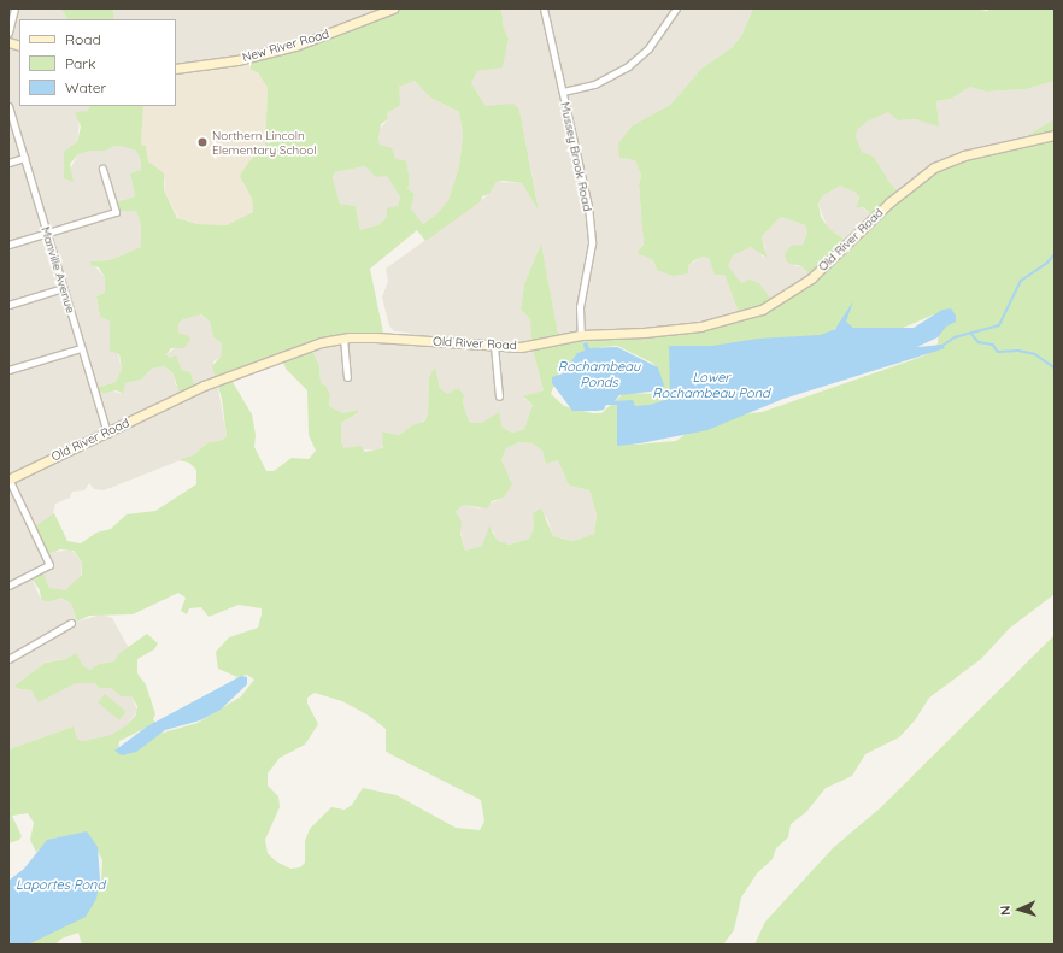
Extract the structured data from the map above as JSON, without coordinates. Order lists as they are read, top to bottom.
{
  "streets": {
    "main road": ["New River Road", "Old River Road"],
    "street": ["Mussey Brook Road", "Manville Avenue"]
  },
  "crossings": [
    ["Mussey Brook Road", "Old River Road"],
    ["Old River Road", "Manville Avenue"]
  ],
  "water": ["Rochambeau Ponds", "Lower Rochambeau Pond", "Laportes Pond"],
  "places": ["Northern Lincoln Elementary School"],
  "legend": ["Road", "Park", "Water"],
  "north": "left"
}
